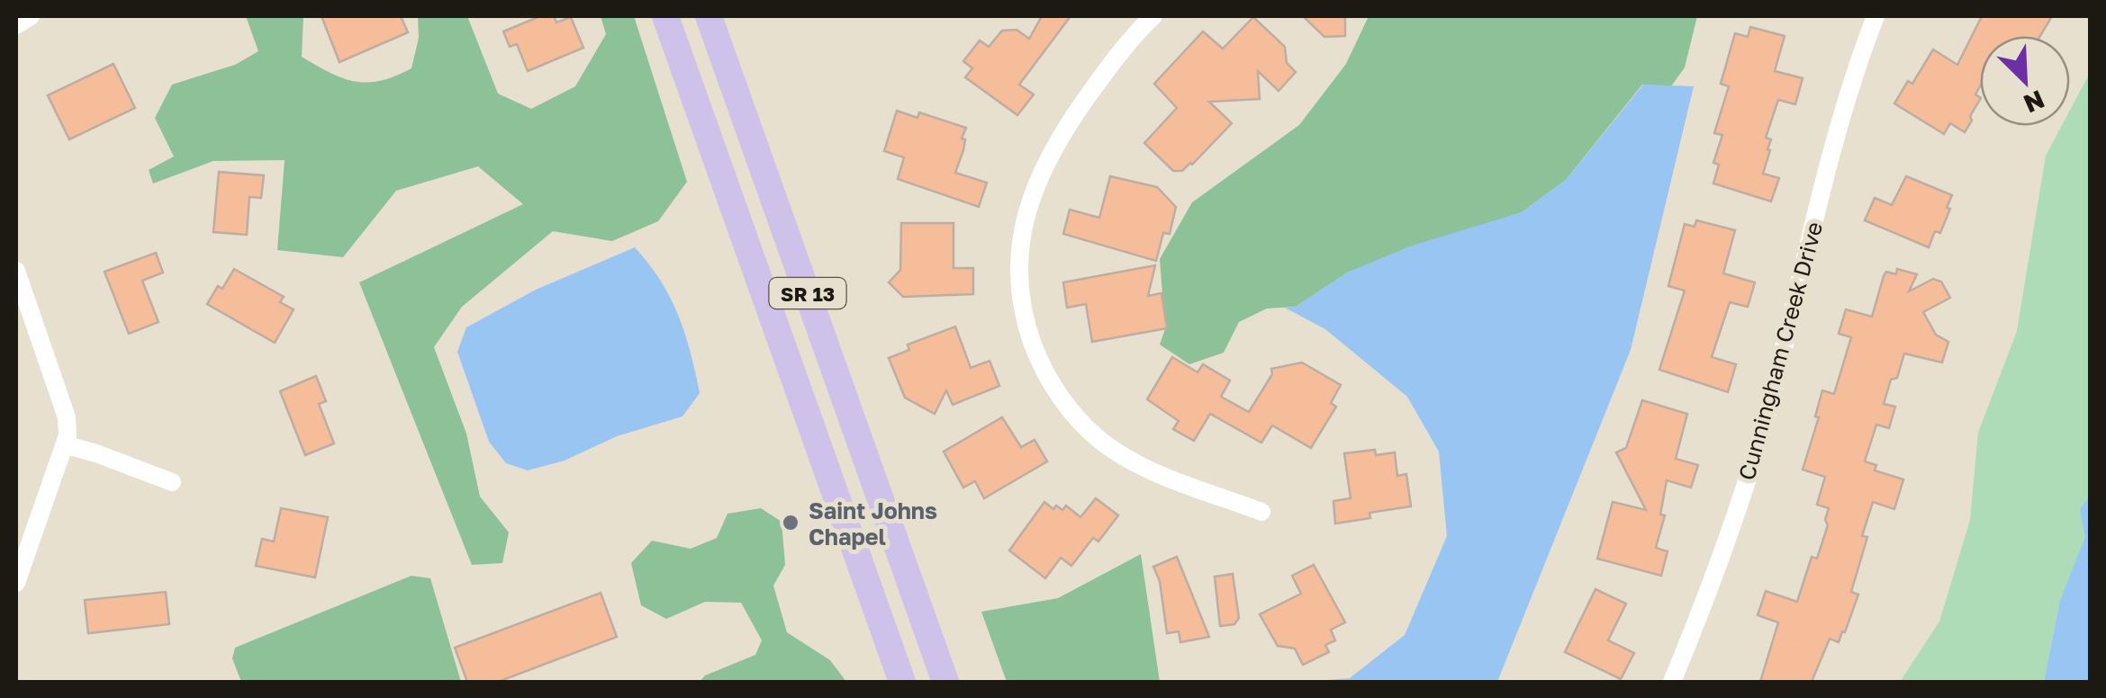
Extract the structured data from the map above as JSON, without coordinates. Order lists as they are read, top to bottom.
{
  "streets": {
    "main road": ["SR 13"],
    "street": ["Cunningham Creek Drive"]
  },
  "places": ["Saint Johns Chapel"],
  "north": "bottom right"
}
